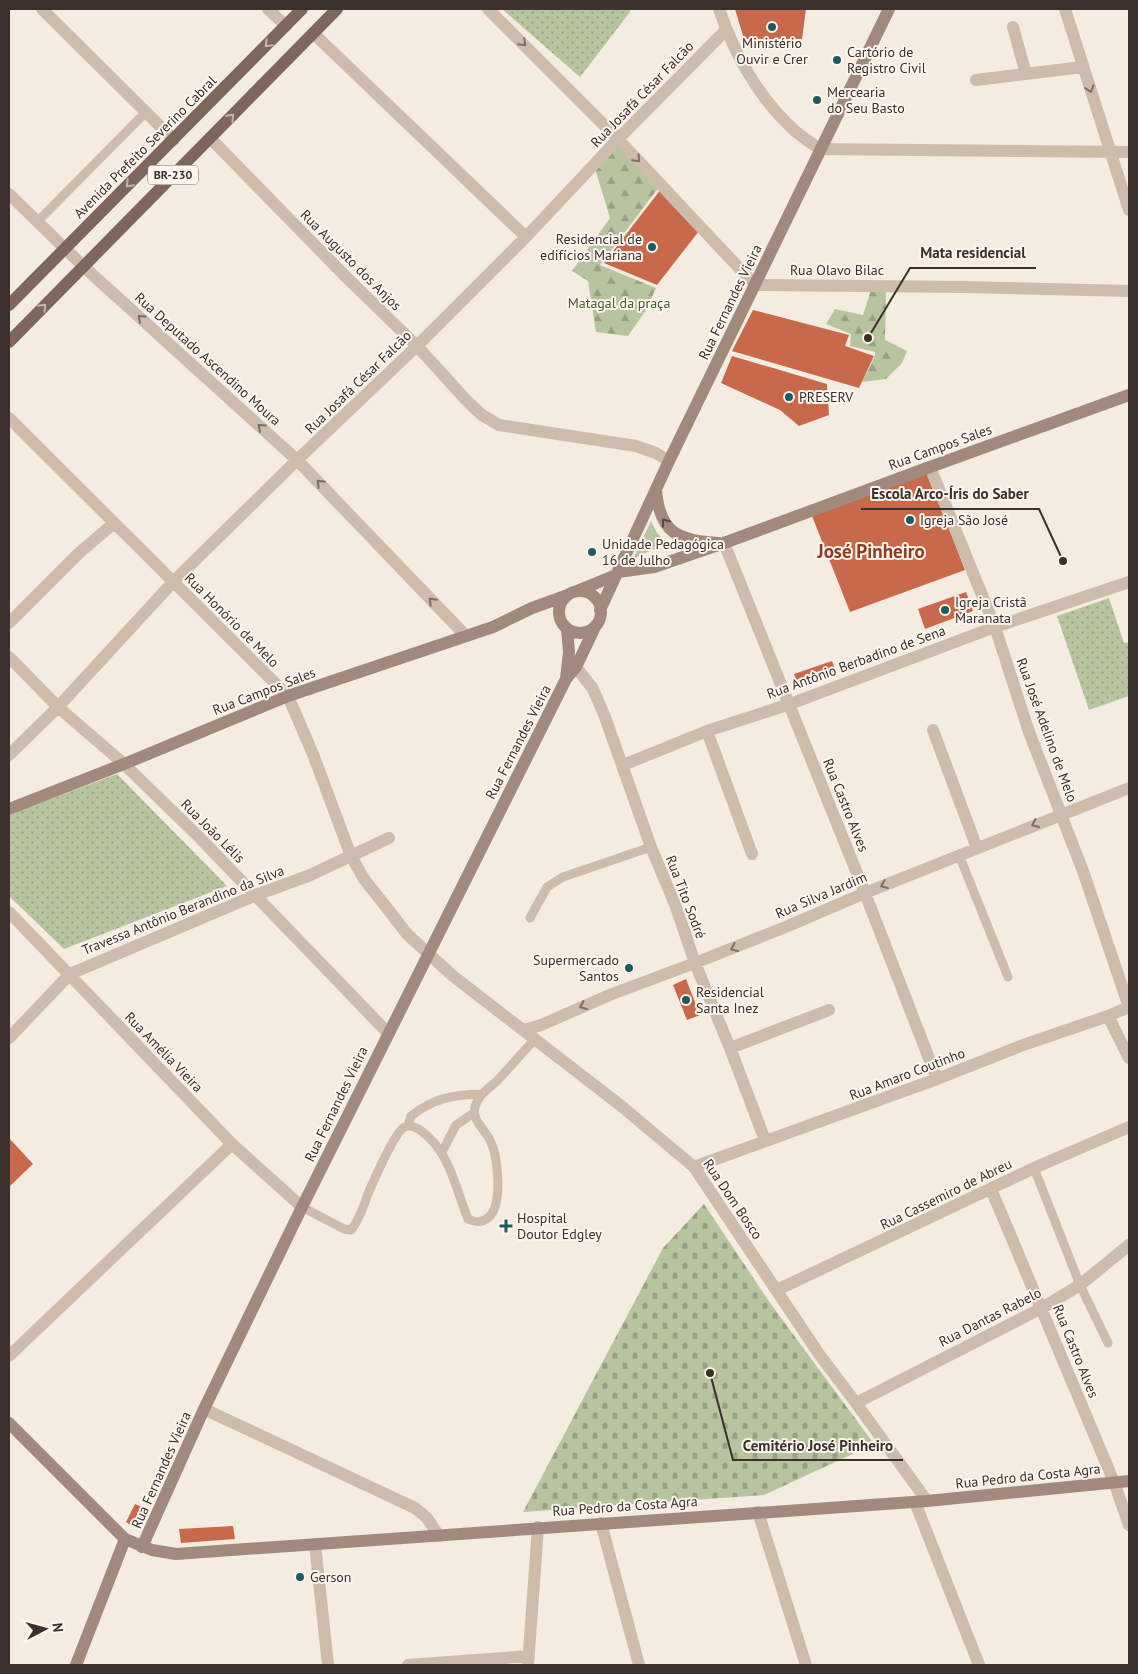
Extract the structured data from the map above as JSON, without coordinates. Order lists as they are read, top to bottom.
{
  "streets": {
    "main road": ["Avenida Prefeito Severino Cabral", "BR-230"],
    "street": [
      "Rua Josafá César Falcão",
      "Rua Augusto dos Anjos",
      "Rua Olavo Bilac",
      "Rua Fernandes Vieira",
      "Rua Deputado Ascendino Moura",
      "Rua Campos Sales",
      "Rua Honório de Melo",
      "Rua Antônio Berbadino de Sena",
      "Rua José Adelino de Melo",
      "Rua Castro Alves",
      "Rua João Lélis",
      "Rua Silva Jardim",
      "Rua Tito Sodré",
      "Travessa Antônio Berandino da Silva",
      "Rua Amélia Vieira",
      "Rua Amaro Coutinho",
      "Rua Cassemiro de Abreu",
      "Rua Dom Bosco",
      "Rua Dantas Rabelo",
      "Rua Pedro da Costa Agra"
    ]
  },
  "crossings": [
    ["Rua Josafá César Falcão", "Rua Augusto dos Anjos"],
    ["Rua Josafá César Falcão", "Rua Deputado Ascendino Moura"],
    ["Rua Josafá César Falcão", "Rua Honório de Melo"],
    ["Rua Josafá César Falcão", "Rua João Lélis"],
    ["Avenida Prefeito Severino Cabral", "Rua Deputado Ascendino Moura"],
    ["BR-230", "Rua Augusto dos Anjos"],
    ["BR-230", "Rua Deputado Ascendino Moura"],
    ["Rua Augusto dos Anjos", "Rua Fernandes Vieira"],
    ["Rua Olavo Bilac", "Rua Fernandes Vieira"],
    ["Rua Fernandes Vieira", "Rua Campos Sales"],
    ["Rua Fernandes Vieira", "Rua Honório de Melo"],
    ["Rua Fernandes Vieira", "Rua João Lélis"],
    ["Rua Fernandes Vieira", "Rua Tito Sodré"],
    ["Rua Fernandes Vieira", "Rua Amélia Vieira"],
    ["Rua Fernandes Vieira", "Rua Dom Bosco"],
    ["Rua Fernandes Vieira", "Rua Pedro da Costa Agra"],
    ["Rua Deputado Ascendino Moura", "Rua Campos Sales"],
    ["Rua Campos Sales", "Rua Honório de Melo"],
    ["Rua Campos Sales", "Rua José Adelino de Melo"],
    ["Rua Campos Sales", "Rua Castro Alves"],
    ["Rua Campos Sales", "Rua João Lélis"],
    ["Rua Honório de Melo", "Travessa Antônio Berandino da Silva"],
    ["Rua Honório de Melo", "Rua Dom Bosco"],
    ["Rua Antônio Berbadino de Sena", "Rua José Adelino de Melo"],
    ["Rua Antônio Berbadino de Sena", "Rua Castro Alves"],
    ["Rua Antônio Berbadino de Sena", "Rua Tito Sodré"],
    ["Rua José Adelino de Melo", "Rua Silva Jardim"],
    ["Rua José Adelino de Melo", "Rua Amaro Coutinho"],
    ["Rua Castro Alves", "Rua Silva Jardim"],
    ["Rua Castro Alves", "Rua Amaro Coutinho"],
    ["Rua Castro Alves", "Rua Cassemiro de Abreu"],
    ["Rua Castro Alves", "Rua Dantas Rabelo"],
    ["Rua Castro Alves", "Rua Pedro da Costa Agra"],
    ["Rua João Lélis", "Travessa Antônio Berandino da Silva"],
    ["Rua Silva Jardim", "Rua Tito Sodré"],
    ["Rua Silva Jardim", "Rua Dom Bosco"],
    ["Rua Tito Sodré", "Rua Amaro Coutinho"],
    ["Travessa Antônio Berandino da Silva", "Rua Amélia Vieira"],
    ["Rua Amaro Coutinho", "Rua Dom Bosco"],
    ["Rua Cassemiro de Abreu", "Rua Dom Bosco"],
    ["Rua Dom Bosco", "Rua Dantas Rabelo"],
    ["Rua Dom Bosco", "Rua Pedro da Costa Agra"]
  ],
  "one_way": ["Rua Deputado Ascendino Moura", "Rua Silva Jardim"],
  "districts": ["José Pinheiro"],
  "parks": ["Matagal da praça"],
  "places": {
    "other": [
      "Ministério Ouvir e Crer",
      "Cartório de Registro Civil",
      "Mercearia do Seu Basto",
      "Residencial de edifícios Mariana",
      "Mata residencial",
      "PRESERV",
      "Igreja São José",
      "Unidade Pedagógica 16 de Julho",
      "Escola Arco-Íris do Saber",
      "Igreja Cristã Maranata",
      "Supermercado Santos",
      "Residencial Santa Inez",
      "Cemitério José Pinheiro",
      "Gerson"
    ],
    "health": ["Hospital Doutor Edgley"]
  },
  "north": "right"
}
